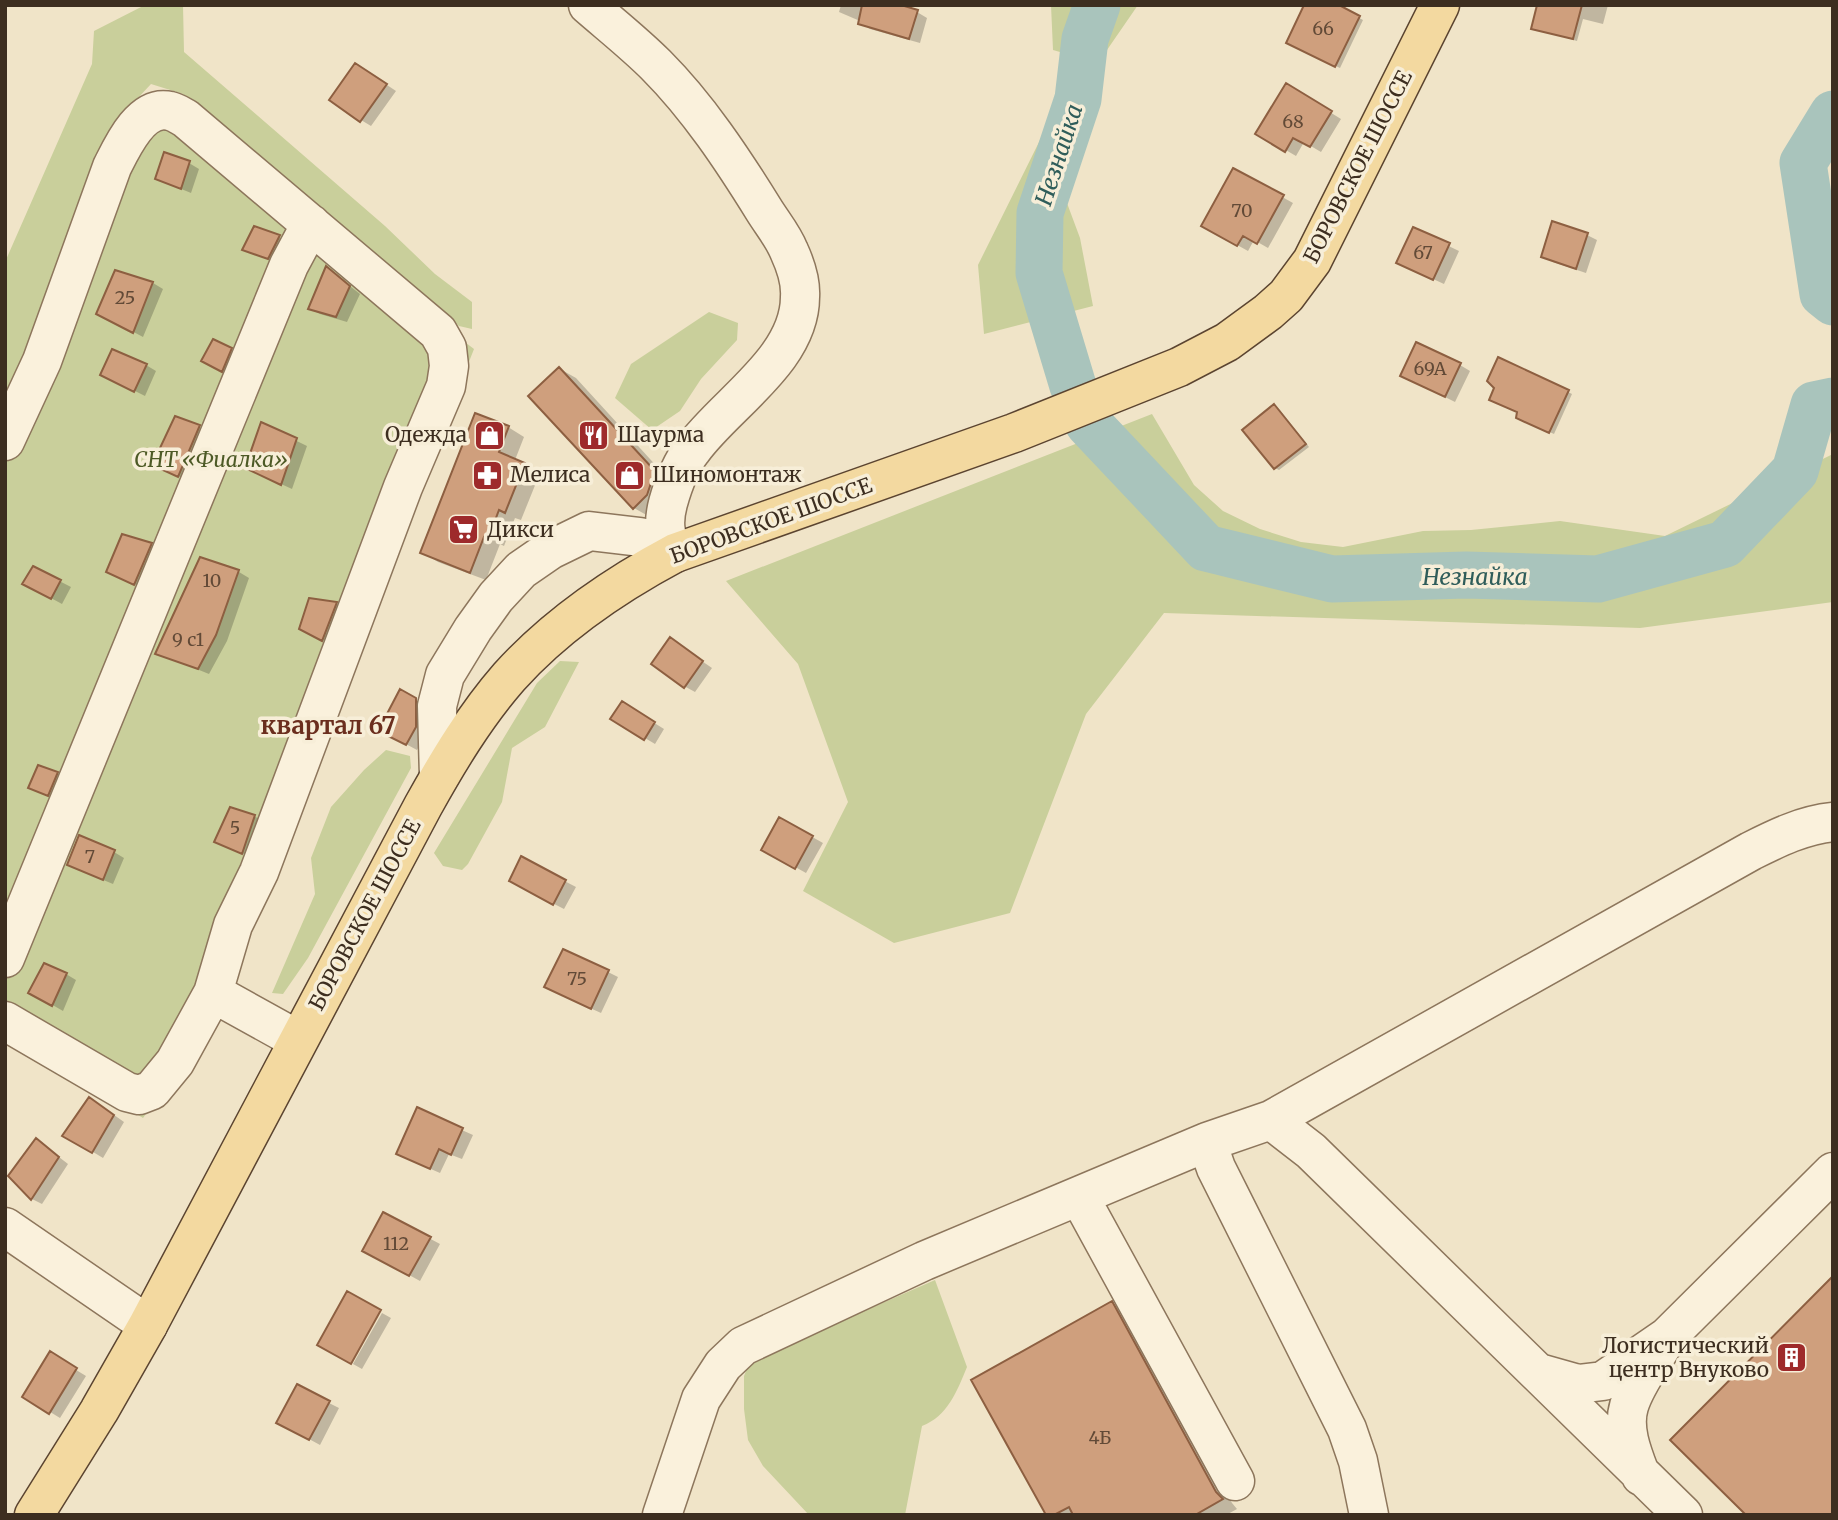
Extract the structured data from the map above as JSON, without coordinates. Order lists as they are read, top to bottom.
{
  "streets": {
    "main road": ["БОРОВСКОЕ ШОССЕ"]
  },
  "districts": ["квартал 67"],
  "water": ["Незнайка"],
  "parks": ["СНТ «Фиалка»"],
  "places": {
    "shop": ["Одежда", "Шиномонтаж"],
    "restaurant": ["Шаурма"],
    "pharmacy": ["Мелиса"],
    "supermarket": ["Дикси"],
    "building": ["Логистический центр Внуково"]
  },
  "house_numbers": [
    "66",
    "68",
    "70",
    "67",
    "25",
    "69А",
    "10",
    "9 с1",
    "5",
    "7",
    "75",
    "112",
    "4Б"
  ]
}
